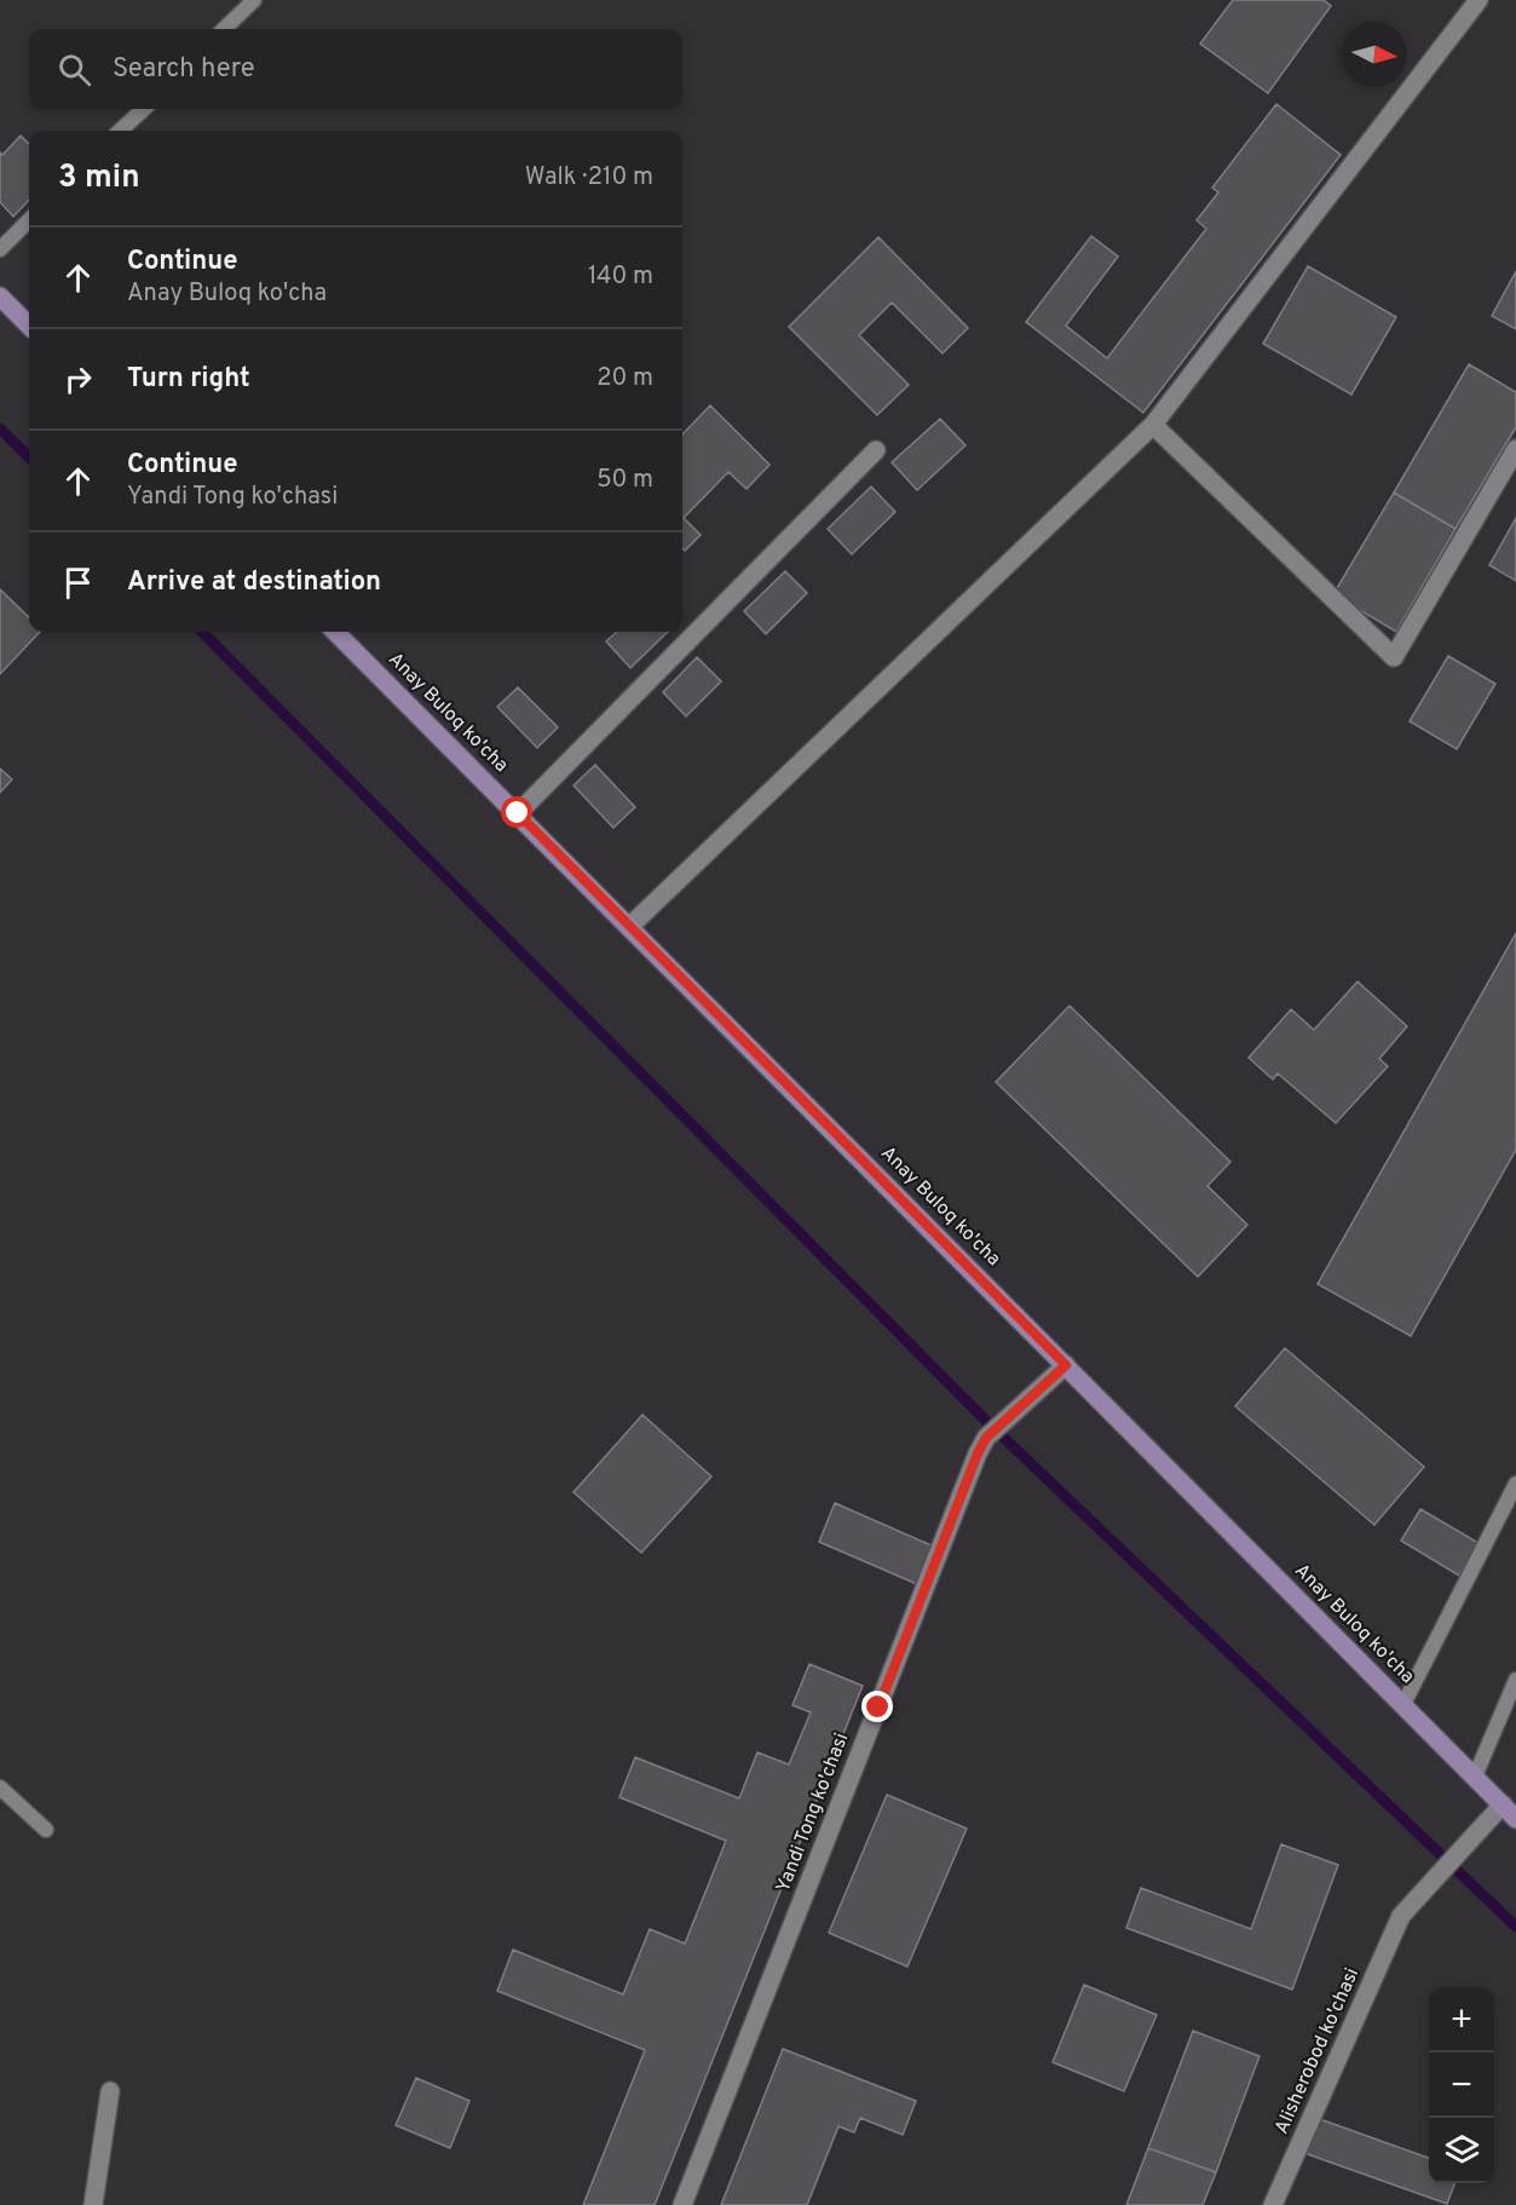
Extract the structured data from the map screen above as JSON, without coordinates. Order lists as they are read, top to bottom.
{
  "streets": {
    "main road": ["Anay Buloq ko'cha"],
    "street": ["Yandi Tong ko'chasi", "Alisherobod ko'chasi"]
  },
  "crossings": [
    ["Anay Buloq ko'cha", "Yandi Tong ko'chasi"],
    ["Anay Buloq ko'cha", "Alisherobod ko'chasi"]
  ],
  "north": "right",
  "page": {
    "search": "Search here",
    "heading": ["3 min", "Walk · 210 m"],
    "list": [
      ["Continue", "Anay Buloq ko'cha", "140 m"],
      ["Turn right", "20 m"],
      ["Continue", "Yandi Tong ko'chasi", "50 m"],
      "Arrive at destination"
    ],
    "map_buttons": ["+", "−"]
  }
}
